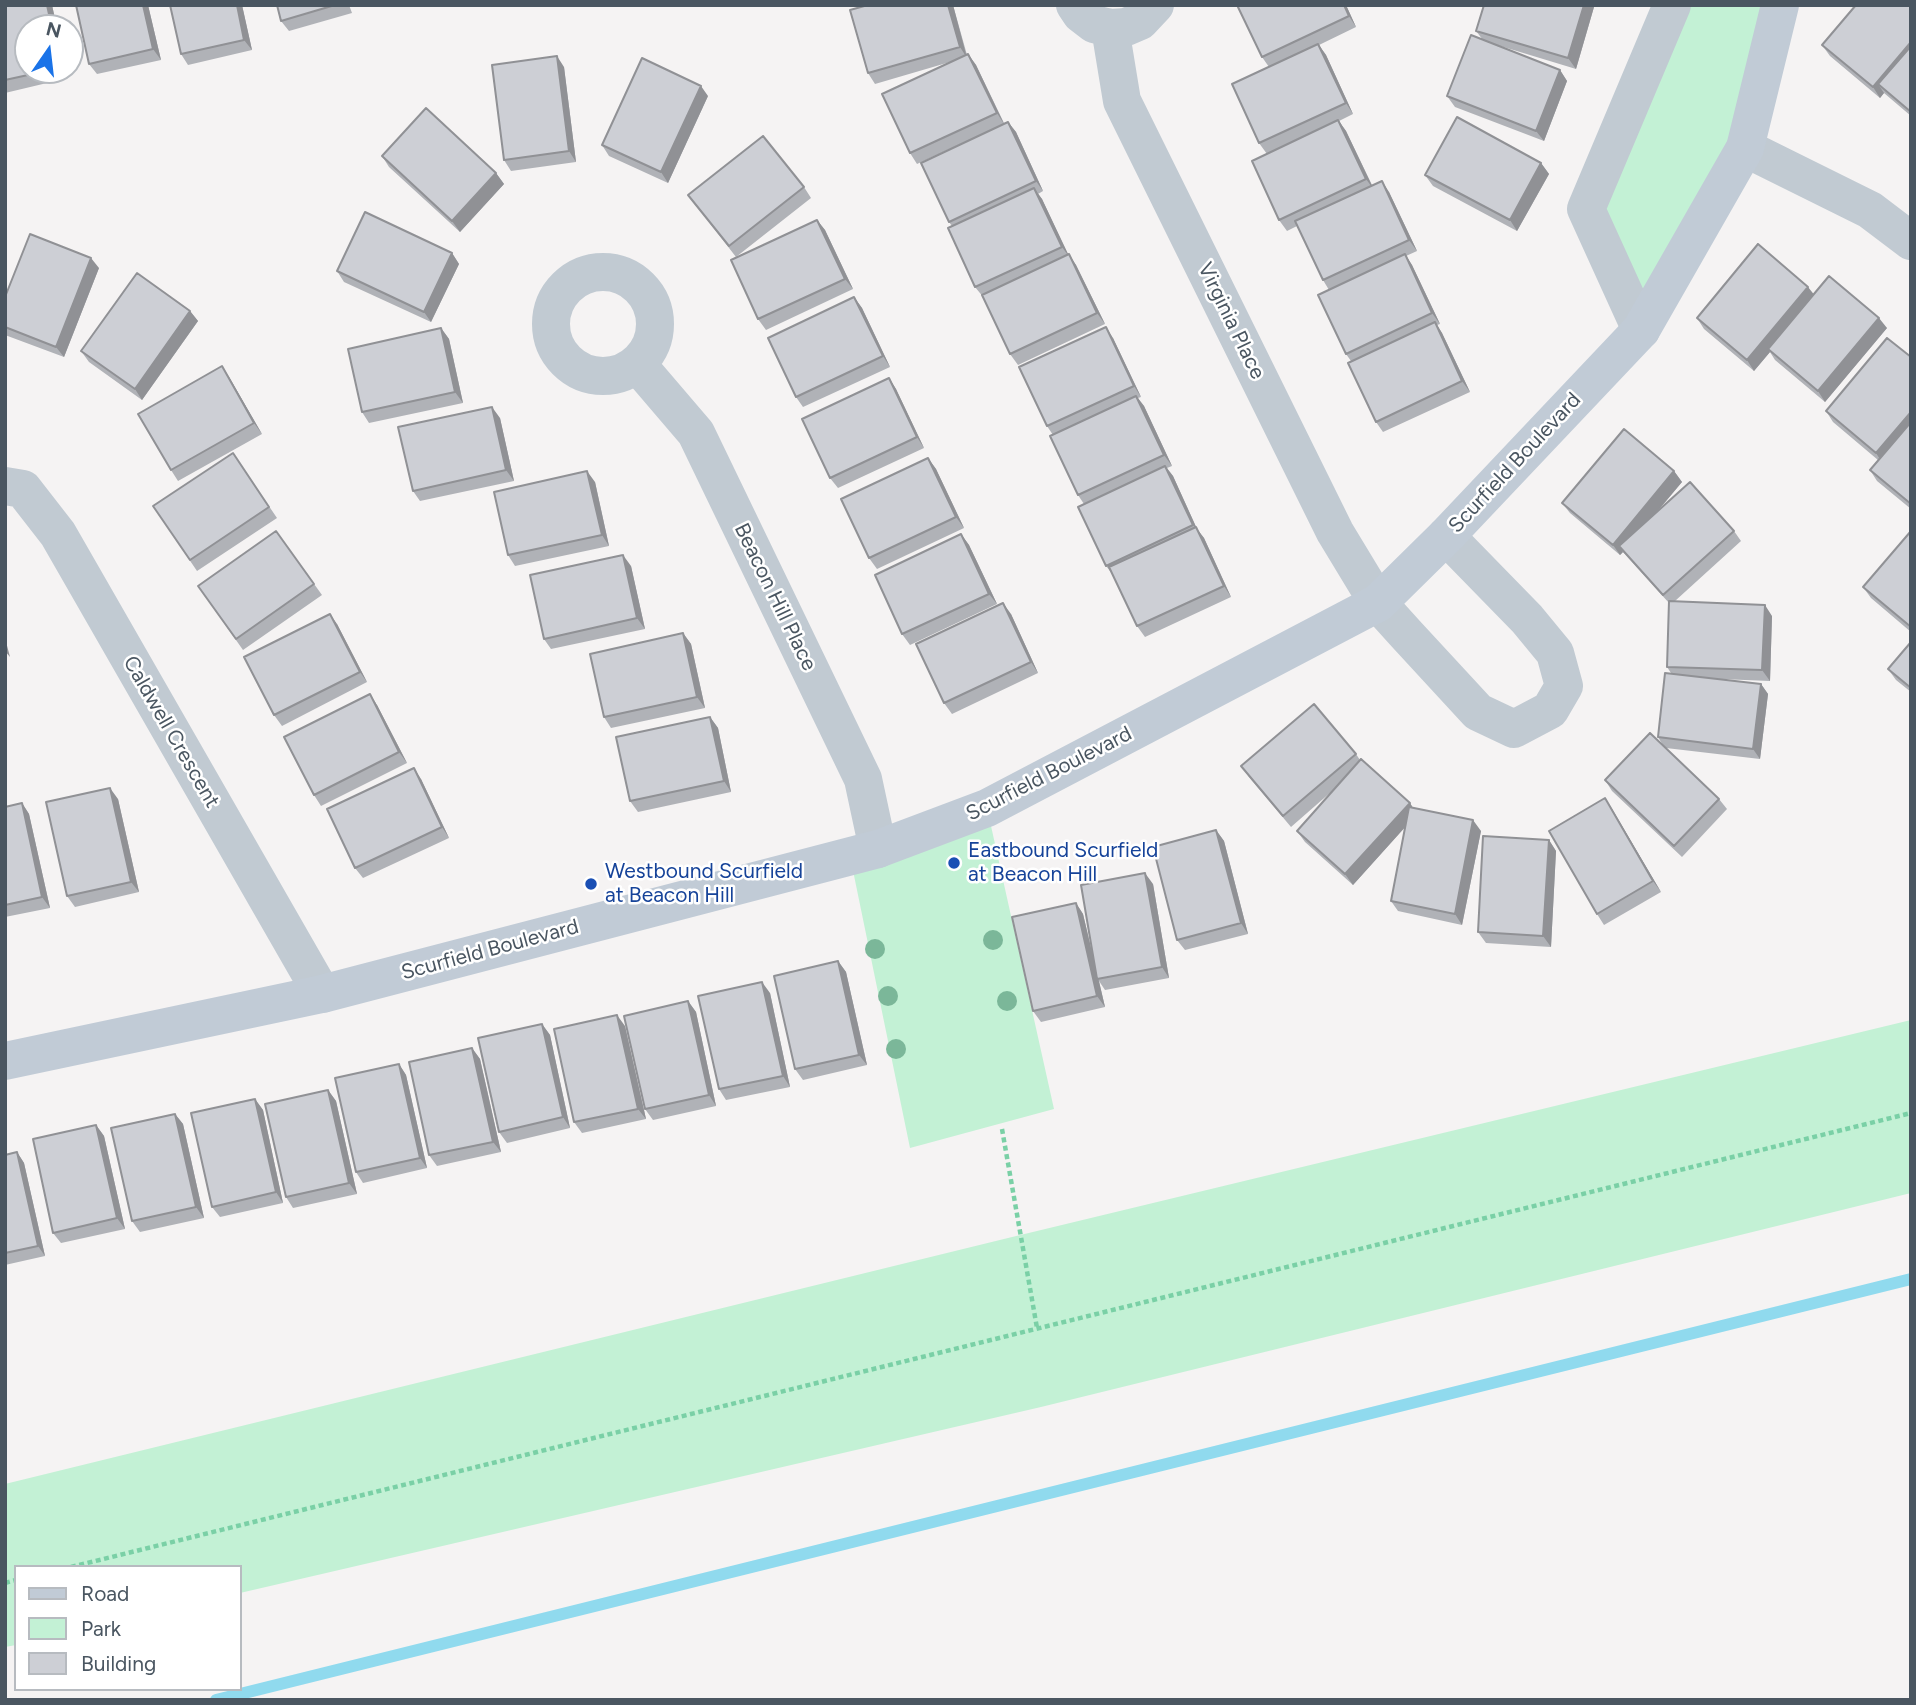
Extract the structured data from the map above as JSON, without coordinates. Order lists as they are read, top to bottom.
{
  "streets": {
    "street": [
      "Virginia Place",
      "Scurfield Boulevard",
      "Beacon Hill Place",
      "Caldwell Crescent"
    ]
  },
  "crossings": [
    ["Virginia Place", "Scurfield Boulevard"],
    ["Scurfield Boulevard", "Beacon Hill Place"],
    ["Scurfield Boulevard", "Caldwell Crescent"]
  ],
  "places": ["Eastbound Scurfield at Beacon Hill", "Westbound Scurfield at Beacon Hill"],
  "legend": ["Road", "Park", "Building"],
  "north": "top"
}
